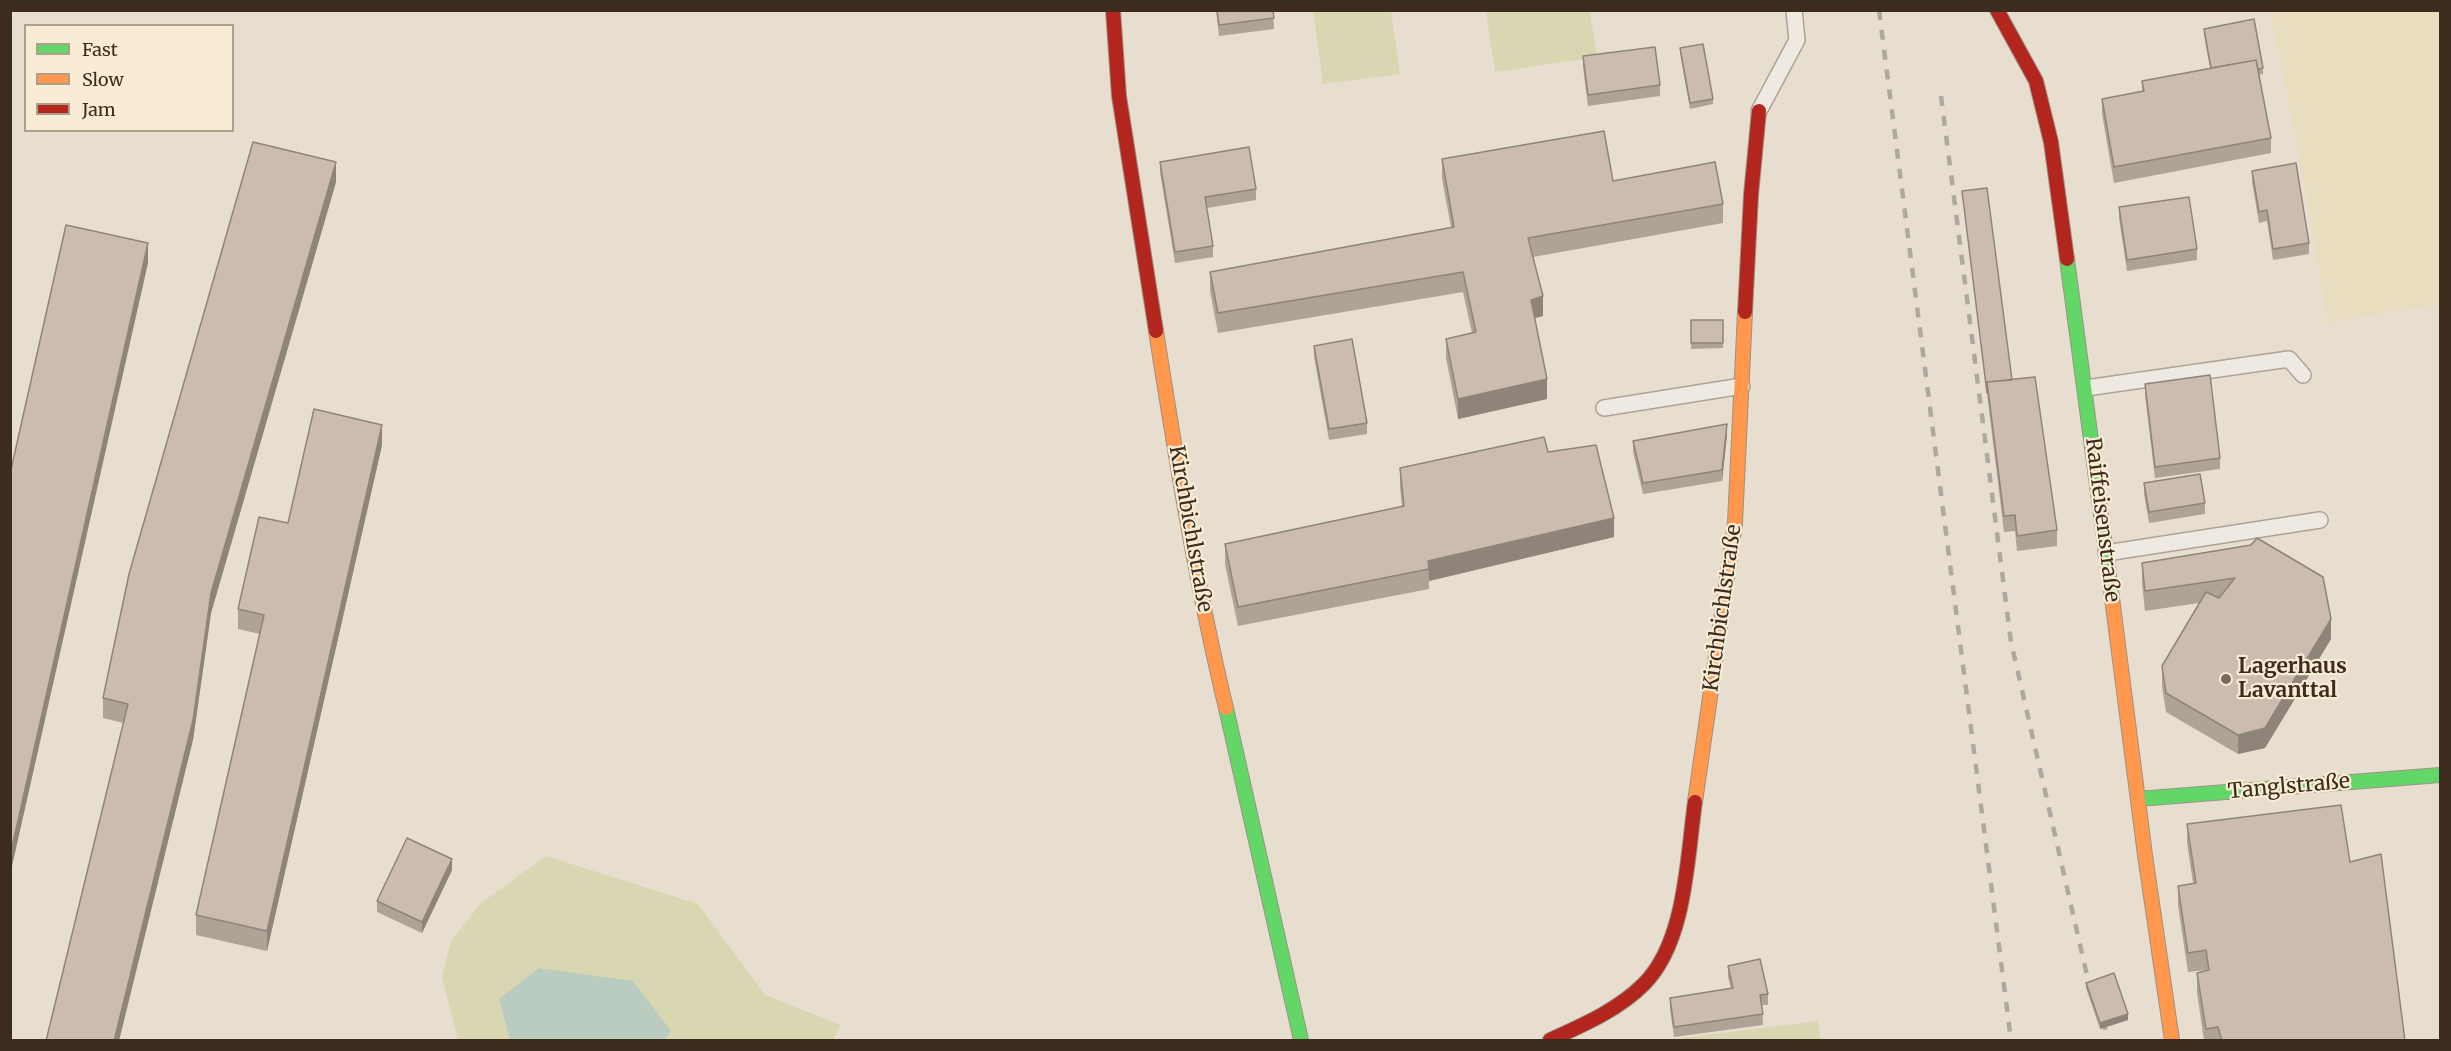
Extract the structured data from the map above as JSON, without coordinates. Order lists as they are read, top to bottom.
{
  "streets": {
    "street": ["Raiffeisenstraße", "Kirchbichlstraße", "Tanglstraße"]
  },
  "crossings": [
    ["Raiffeisenstraße", "Tanglstraße"]
  ],
  "places": ["Lagerhaus Lavanttal"],
  "legend": ["Fast", "Slow", "Jam"]
}
